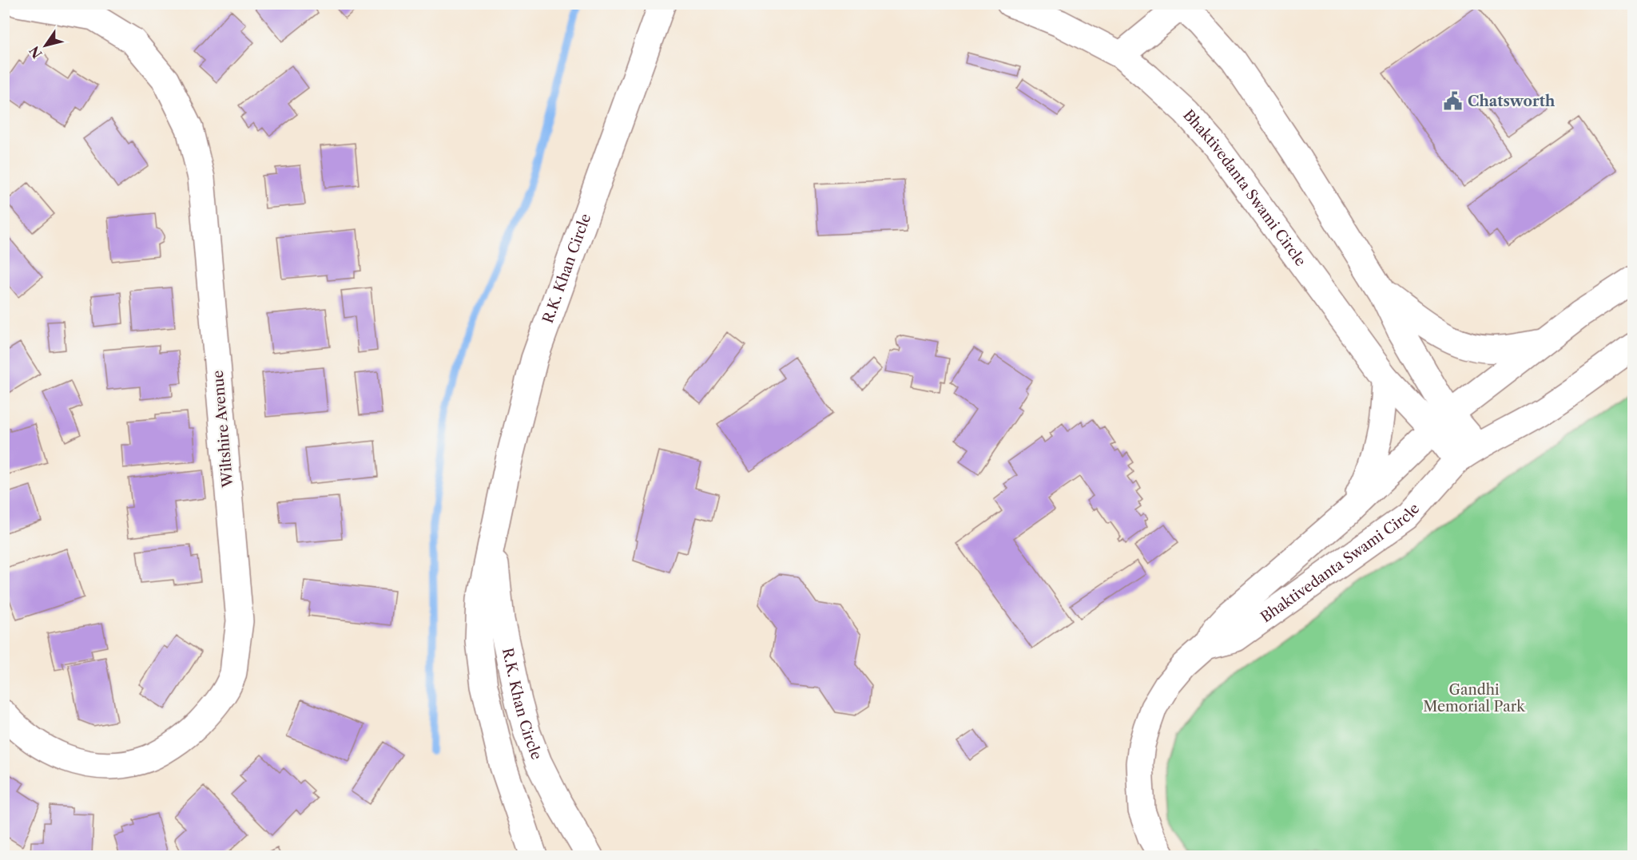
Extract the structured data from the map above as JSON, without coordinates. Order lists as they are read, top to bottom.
{
  "streets": {
    "street": ["Bhaktivedanta Swami Circle", "R.K. Khan Circle", "Wiltshire Avenue"]
  },
  "parks": ["Gandhi Memorial Park"],
  "places": {
    "public building": ["Chatsworth"]
  },
  "north": "bottom left"
}
